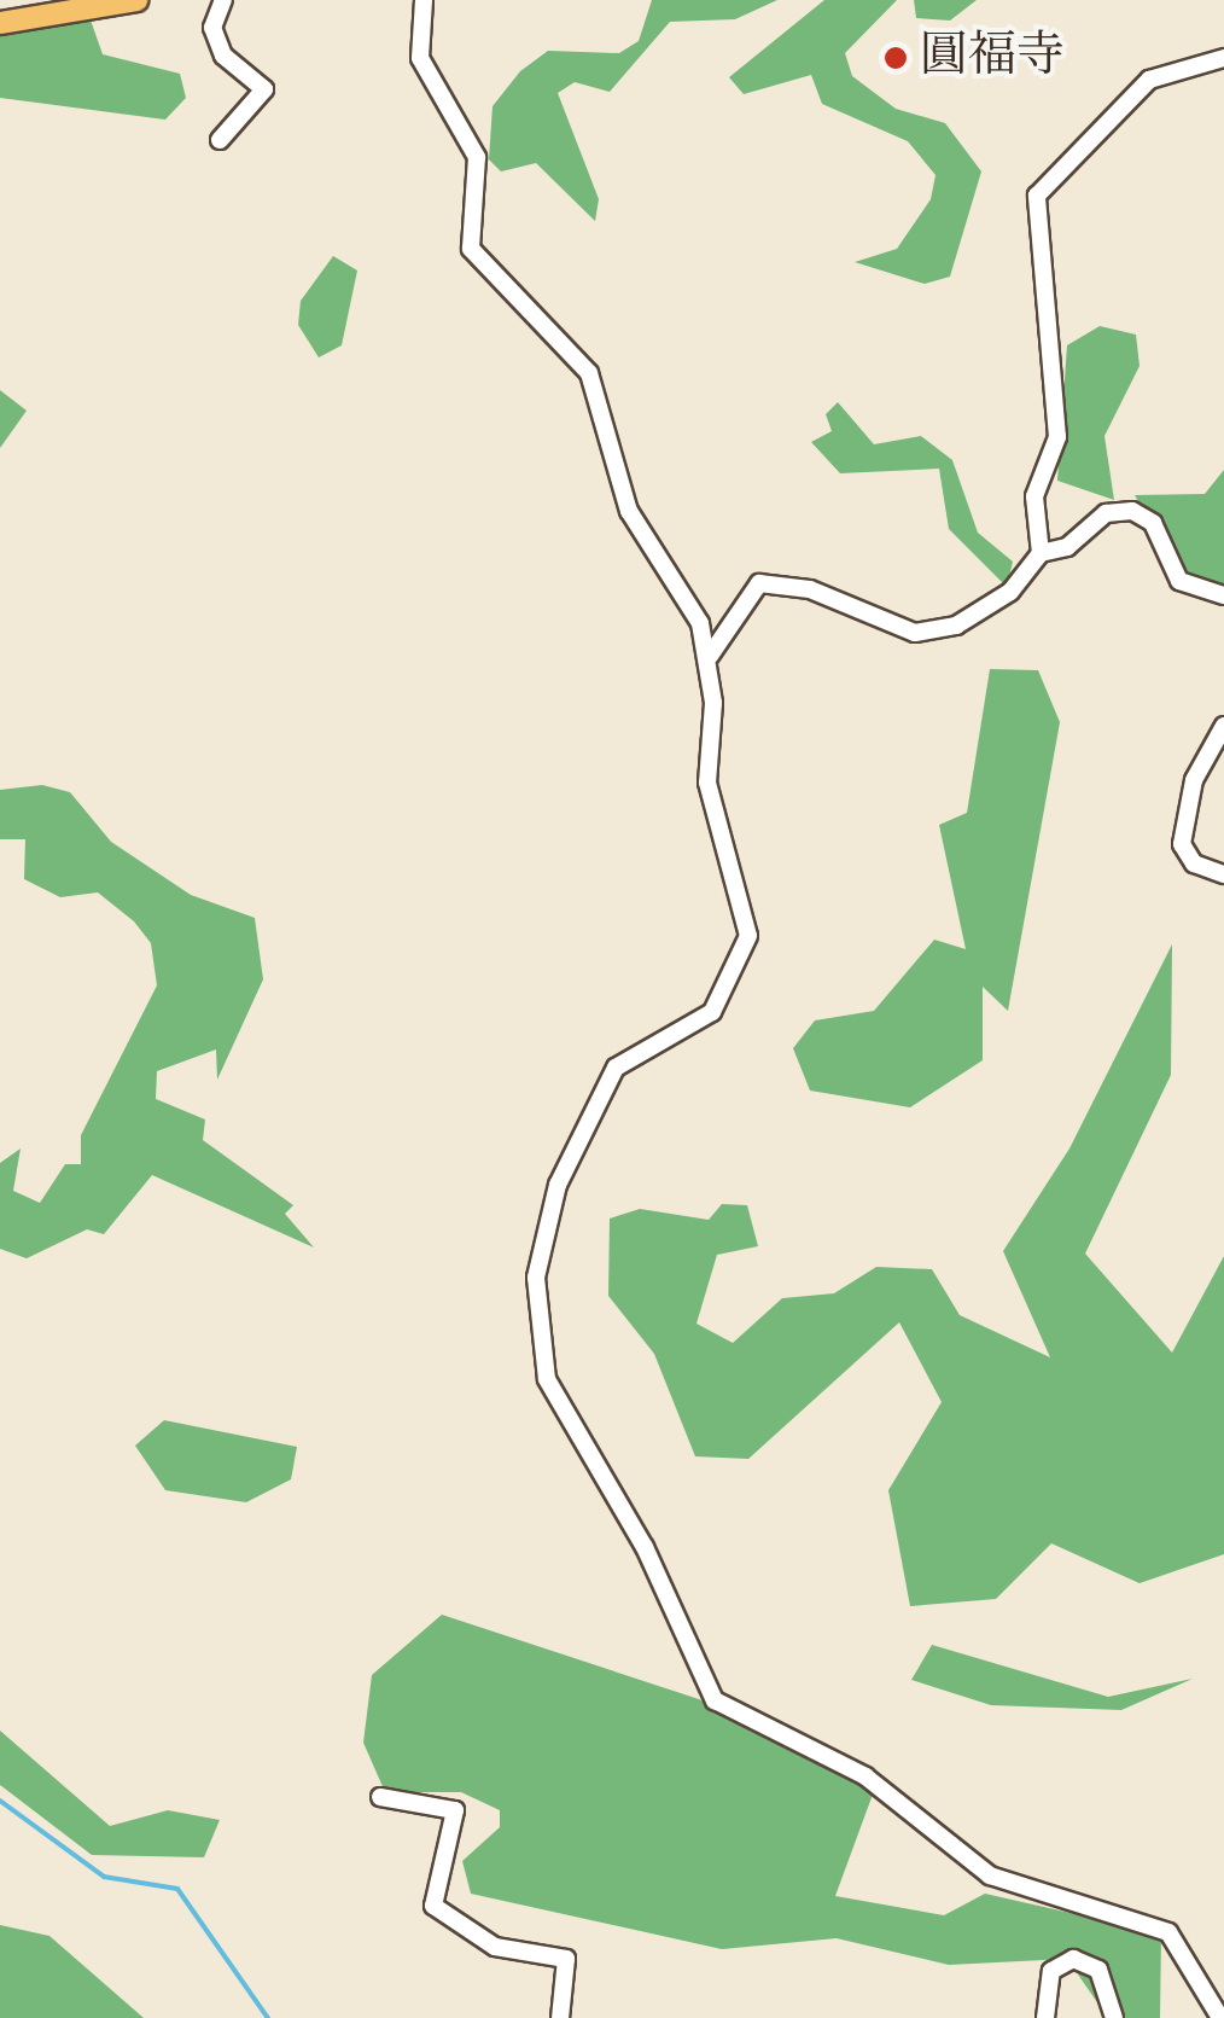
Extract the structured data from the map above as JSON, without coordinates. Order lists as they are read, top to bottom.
{
  "places": ["圓福寺"]
}
